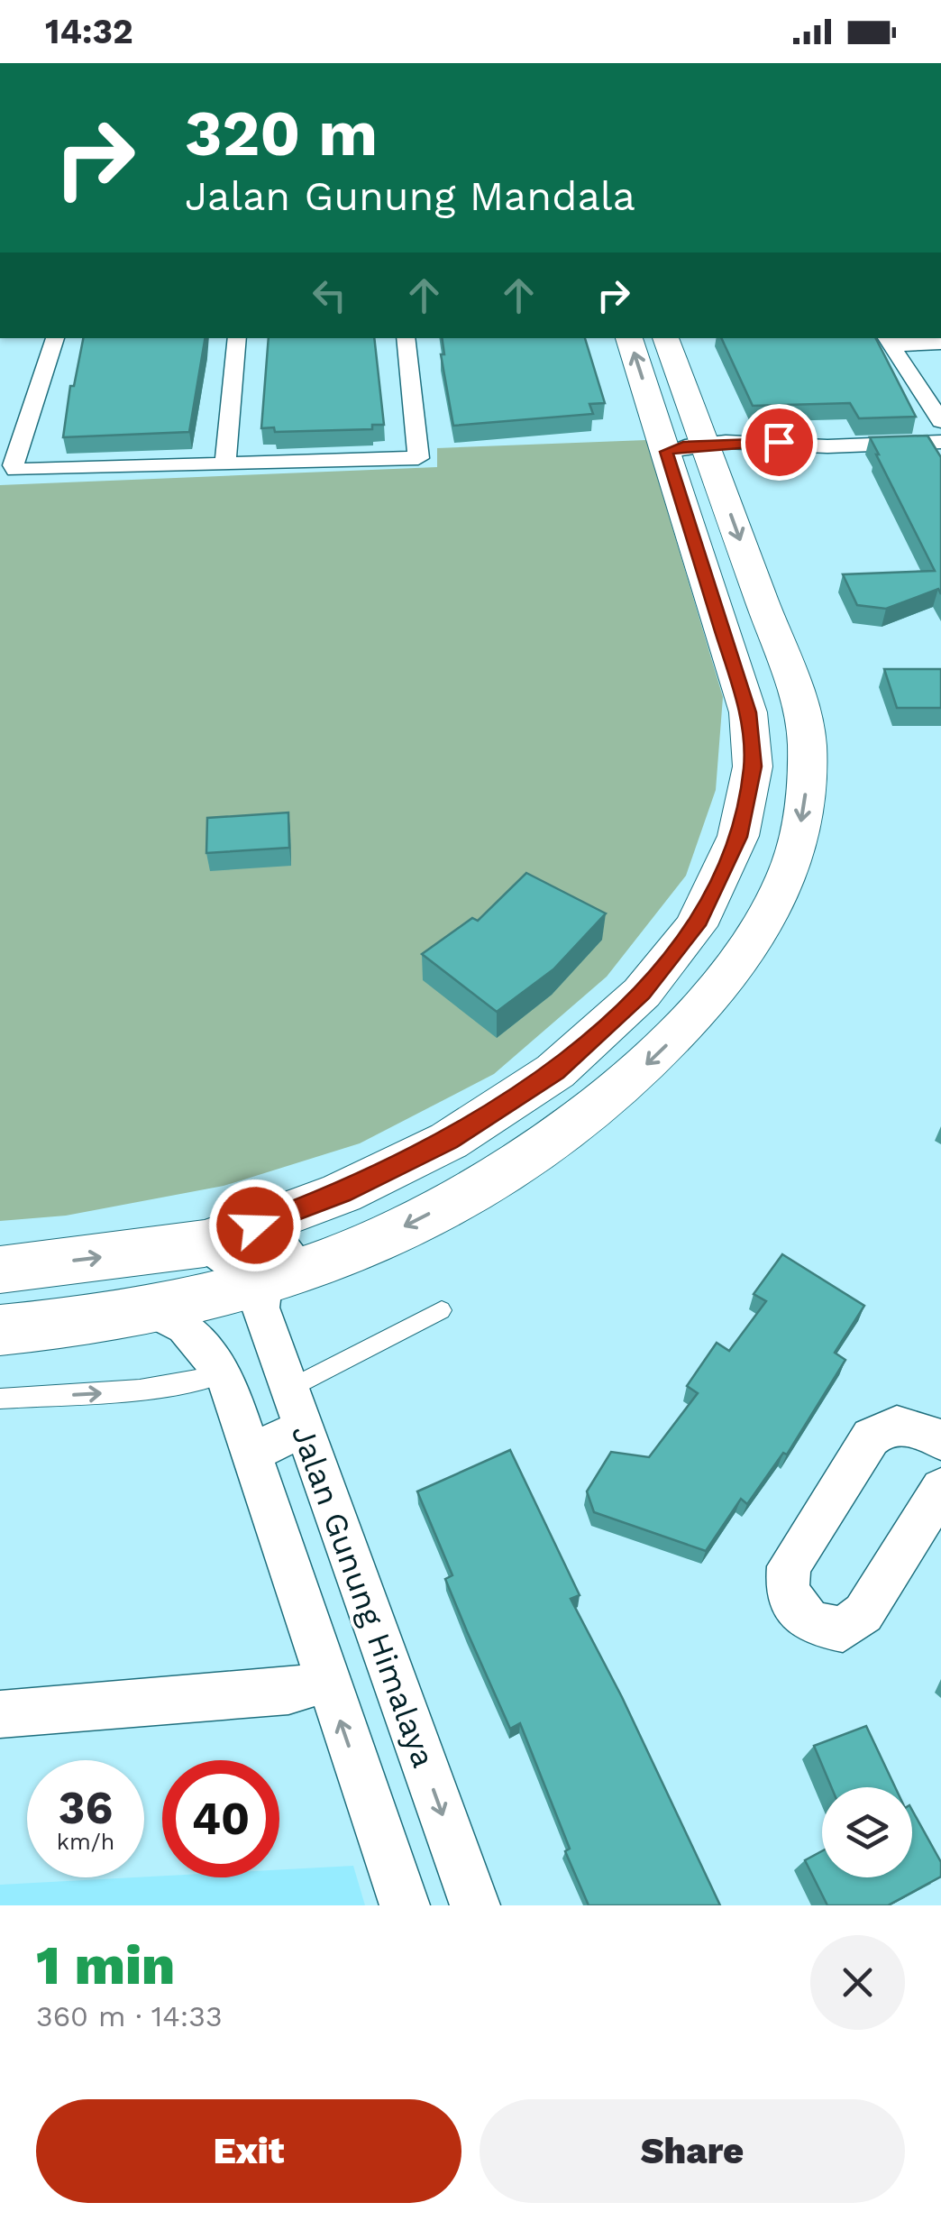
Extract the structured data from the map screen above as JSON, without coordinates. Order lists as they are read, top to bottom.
{
  "streets": {
    "street": ["Jalan Gunung Himalaya"]
  },
  "page": {
    "status": "14:32",
    "turn": ["320 m", "Jalan Gunung Mandala"],
    "speed": "36 km/h",
    "limit": "40",
    "heading": ["1 min", "360 m · 14:33"],
    "buttons": ["Exit", "Share"]
  }
}
